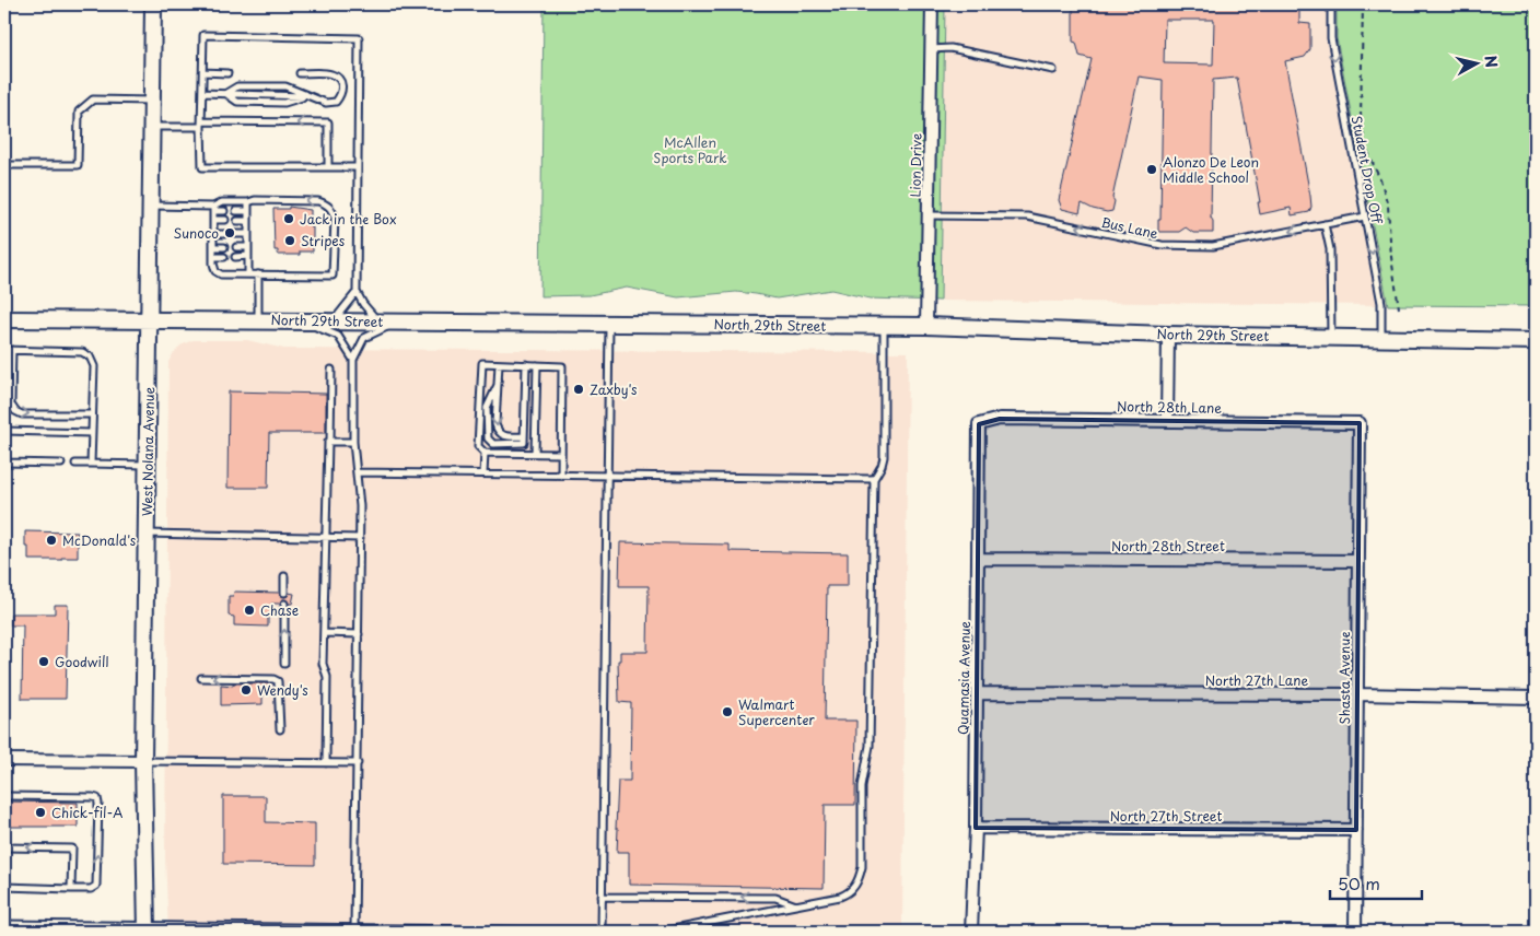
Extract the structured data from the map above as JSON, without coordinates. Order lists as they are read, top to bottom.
{
  "streets": {
    "street": [
      "Lion Drive",
      "North 29th Street",
      "North 28th Lane",
      "West Nolana Avenue",
      "North 28th Street",
      "Quamasia Avenue",
      "Shasta Avenue",
      "North 27th Lane",
      "North 27th Street"
    ],
    "lane": ["Student Drop Off", "Bus Lane"]
  },
  "crossings": [
    ["Lion Drive", "Bus Lane"],
    ["Lion Drive", "North 29th Street"],
    ["Student Drop Off", "Bus Lane"],
    ["Student Drop Off", "North 29th Street"],
    ["North 29th Street", "West Nolana Avenue"],
    ["North 28th Lane", "Quamasia Avenue"],
    ["North 28th Lane", "Shasta Avenue"],
    ["North 28th Street", "Quamasia Avenue"],
    ["North 28th Street", "Shasta Avenue"],
    ["Quamasia Avenue", "North 27th Lane"],
    ["Quamasia Avenue", "North 27th Street"],
    ["Shasta Avenue", "North 27th Lane"],
    ["Shasta Avenue", "North 27th Street"]
  ],
  "one_way": ["Student Drop Off", "Bus Lane"],
  "parks": ["McAllen Sports Park"],
  "places": [
    "Alonzo De Leon Middle School",
    "Jack in the Box",
    "Sunoco",
    "Stripes",
    "Zaxby's",
    "McDonald's",
    "Chase",
    "Goodwill",
    "Wendy's",
    "Walmart Supercenter",
    "Chick-fil-A"
  ],
  "scale_bar": "50 m",
  "north": "right"
}
